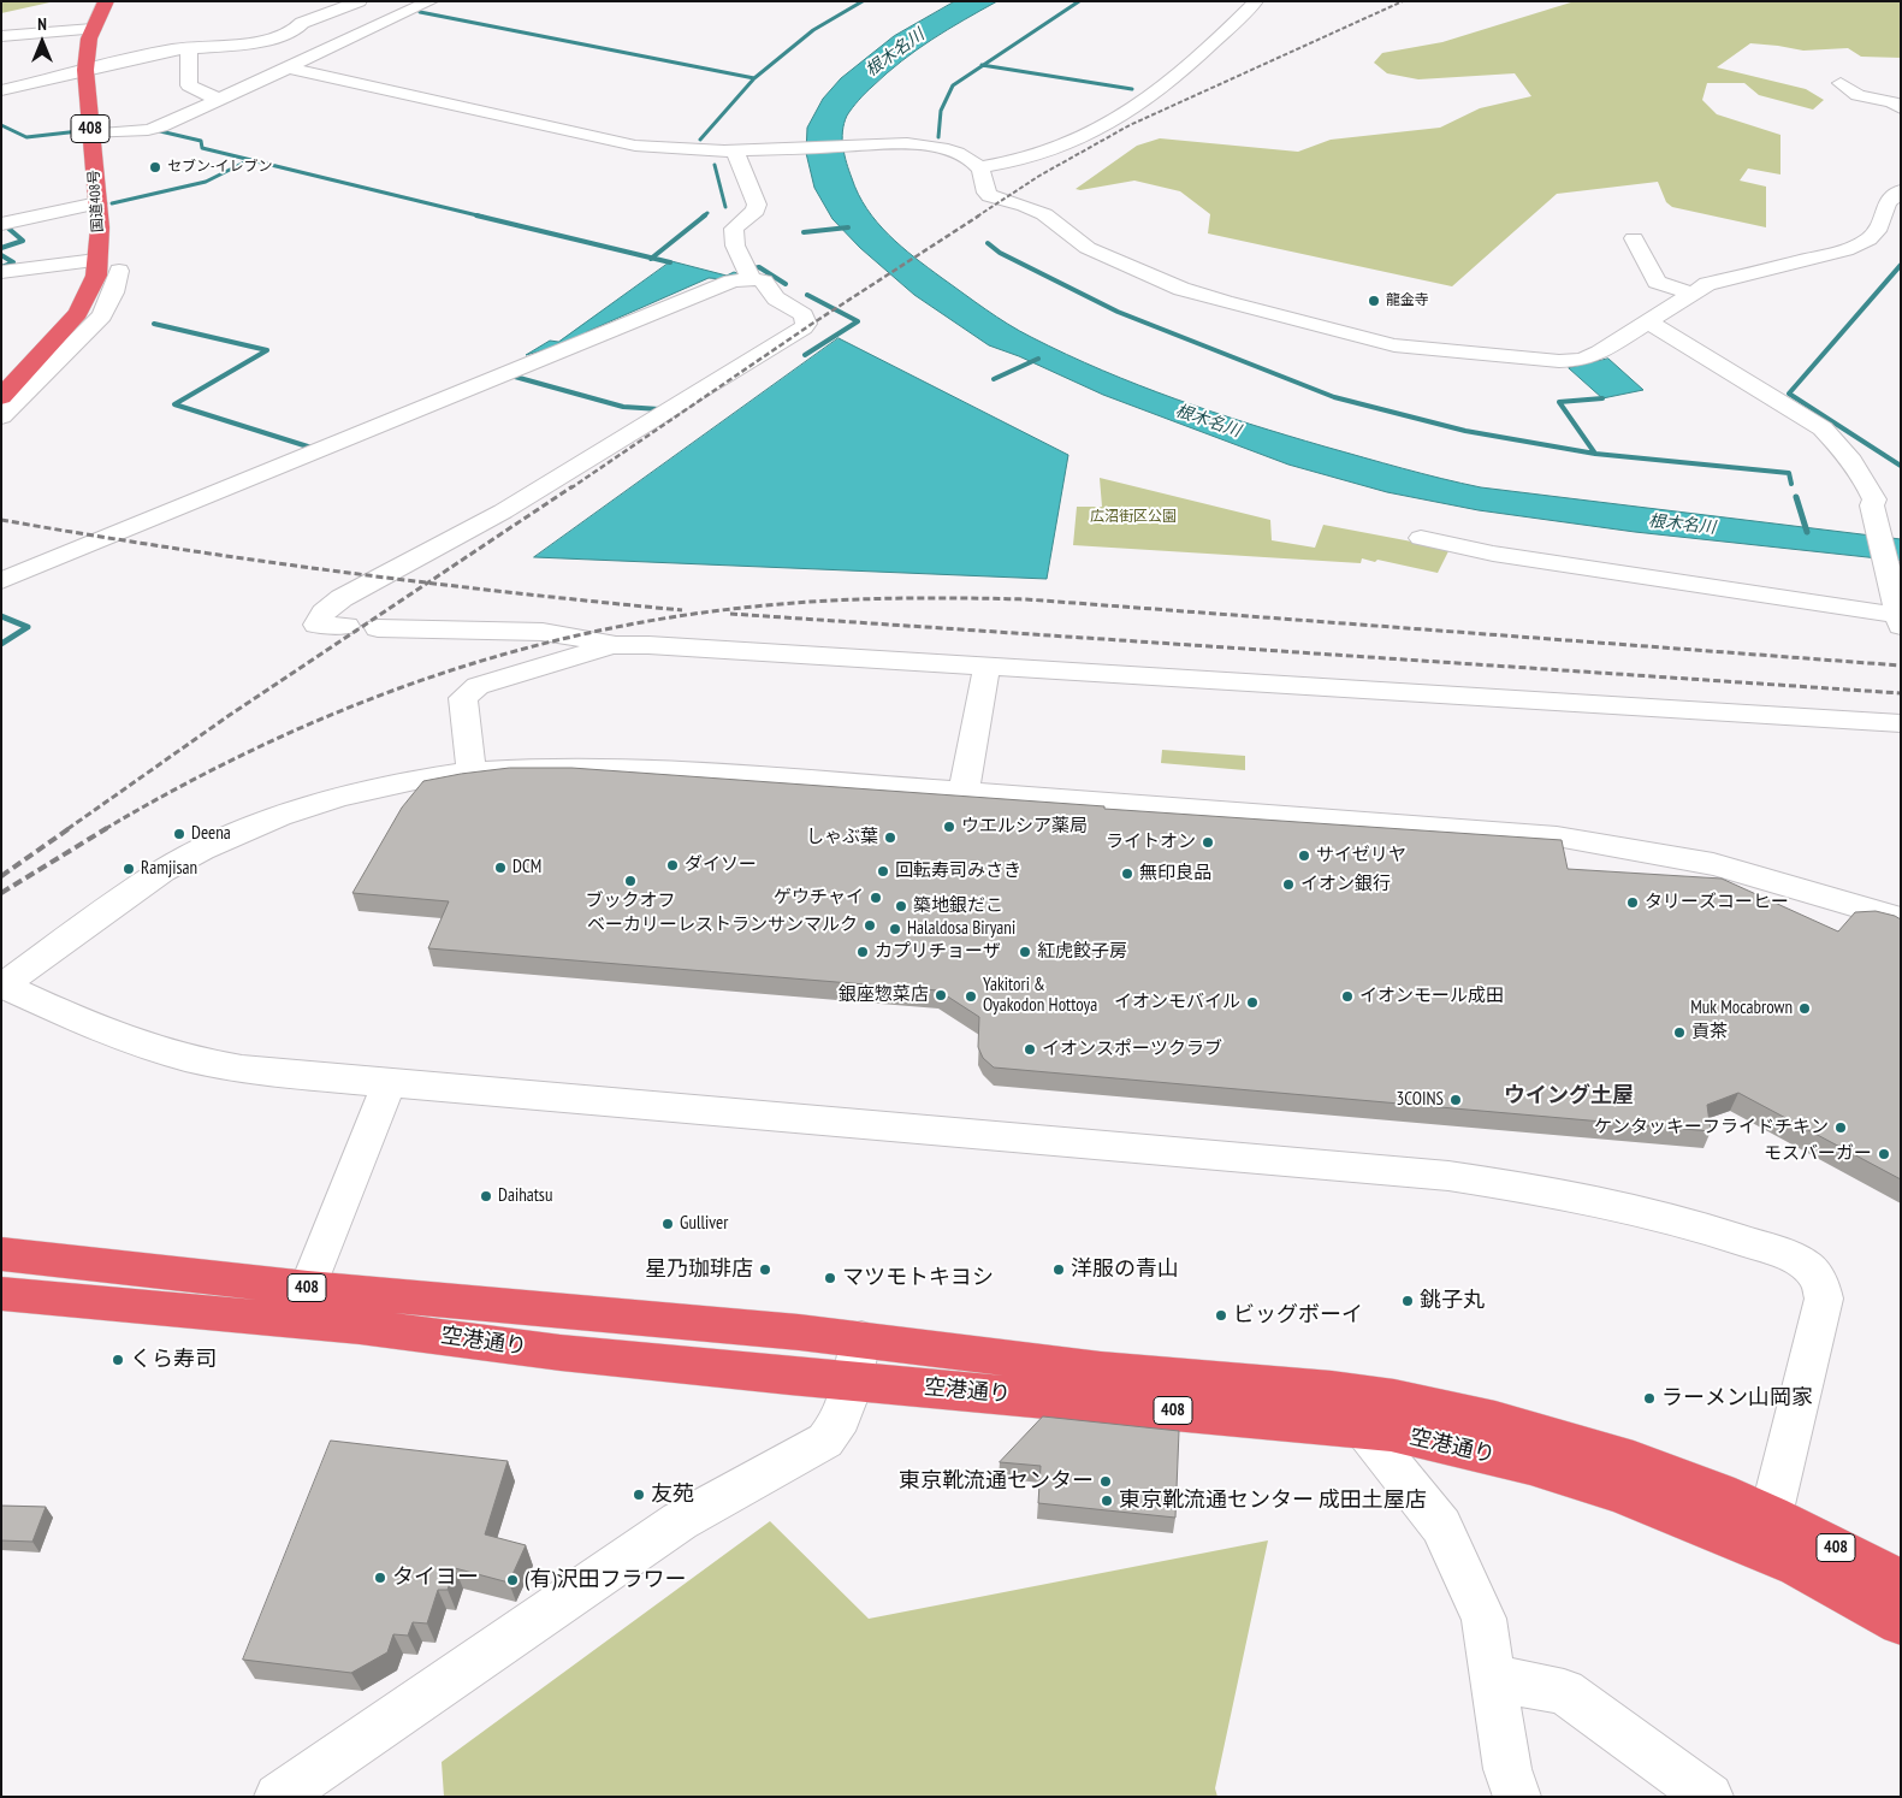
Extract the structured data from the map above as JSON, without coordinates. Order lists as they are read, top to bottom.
{
  "streets": {
    "highway": ["408", "国道408号", "空港通り"]
  },
  "districts": ["ウイング土屋"],
  "water": ["根木名川"],
  "parks": ["広沼街区公園"],
  "places": [
    "セブン-イレブン",
    "龍金寺",
    "ウエルシア薬局",
    "Deena",
    "しゃぶ葉",
    "ライトオン",
    "サイゼリヤ",
    "ダイソー",
    "DCM",
    "Ramjisan",
    "回転寿司みさき",
    "無印良品",
    "ブックオフ",
    "イオン銀行",
    "ゲウチャイ",
    "タリーズコーヒー",
    "築地銀だこ",
    "ベーカリーレストランサンマルク",
    "Halaldosa Biryani",
    "カプリチョーザ",
    "紅虎餃子房",
    "銀座惣菜店",
    "Yakitori & Oyakodon Hottoya",
    "イオンモール成田",
    "イオンモバイル",
    "Muk Mocabrown",
    "貢茶",
    "イオンスポーツクラブ",
    "3COINS",
    "ケンタッキーフライドチキン",
    "モスバーガー",
    "Daihatsu",
    "Gulliver",
    "星乃珈琲店",
    "洋服の青山",
    "マツモトキヨシ",
    "銚子丸",
    "ビッグボーイ",
    "くら寿司",
    "ラーメン山岡家",
    "東京靴流通センター",
    "友苑",
    "東京靴流通センター 成田土屋店",
    "タイヨー",
    "(有)沢田フラワー"
  ],
  "north": "top"
}
